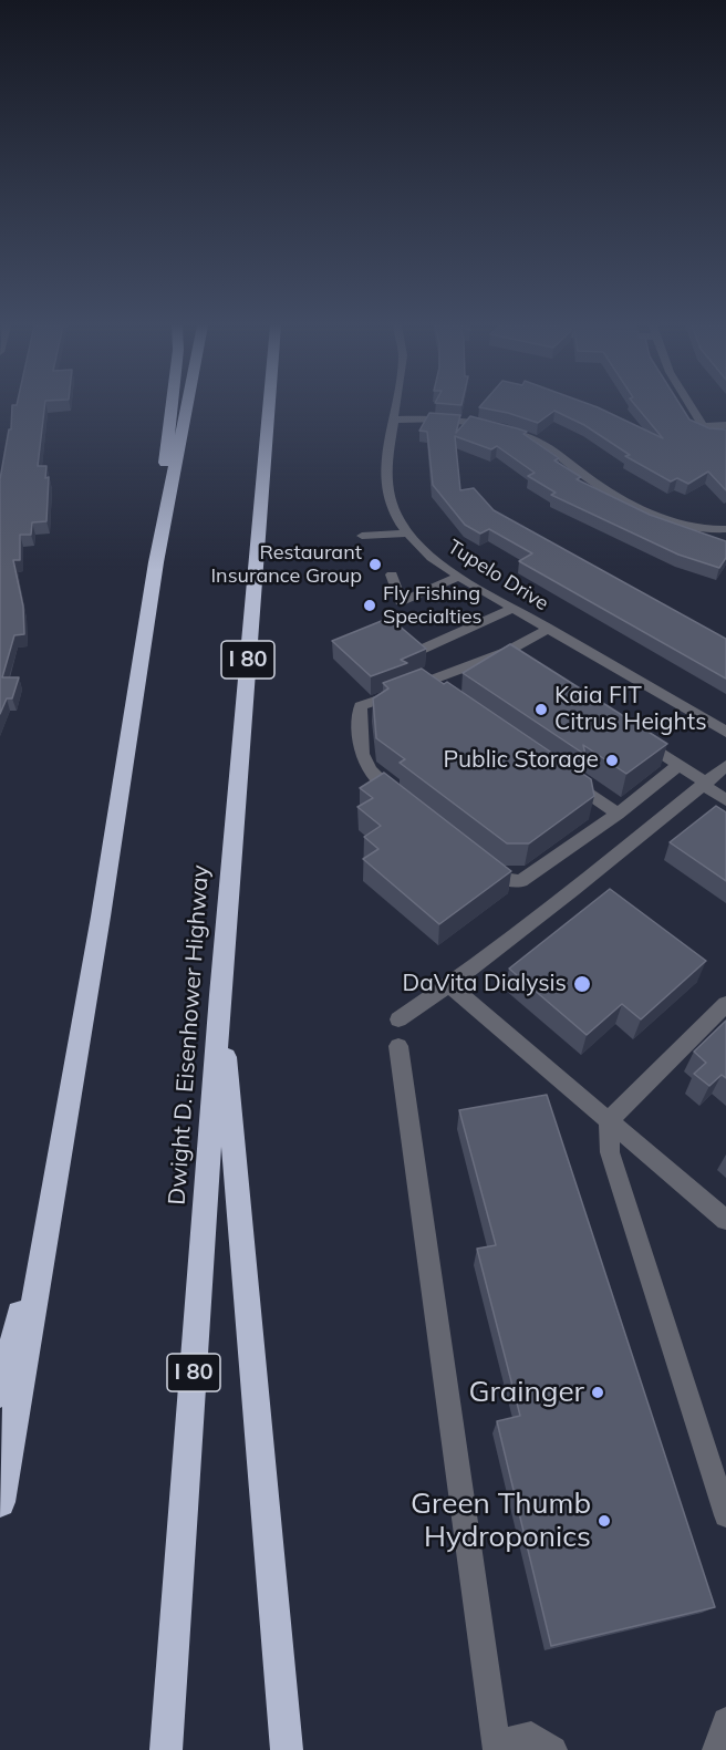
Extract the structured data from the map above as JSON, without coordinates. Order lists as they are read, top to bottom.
{
  "streets": {
    "highway": ["I 80", "Dwight D. Eisenhower Highway"],
    "street": ["Tupelo Drive"]
  },
  "places": [
    "Restaurant Insurance Group",
    "Fly Fishing Specialties",
    "Kaia FIT Citrus Heights",
    "Public Storage",
    "DaVita Dialysis",
    "Grainger",
    "Green Thumb Hydroponics"
  ]
}
